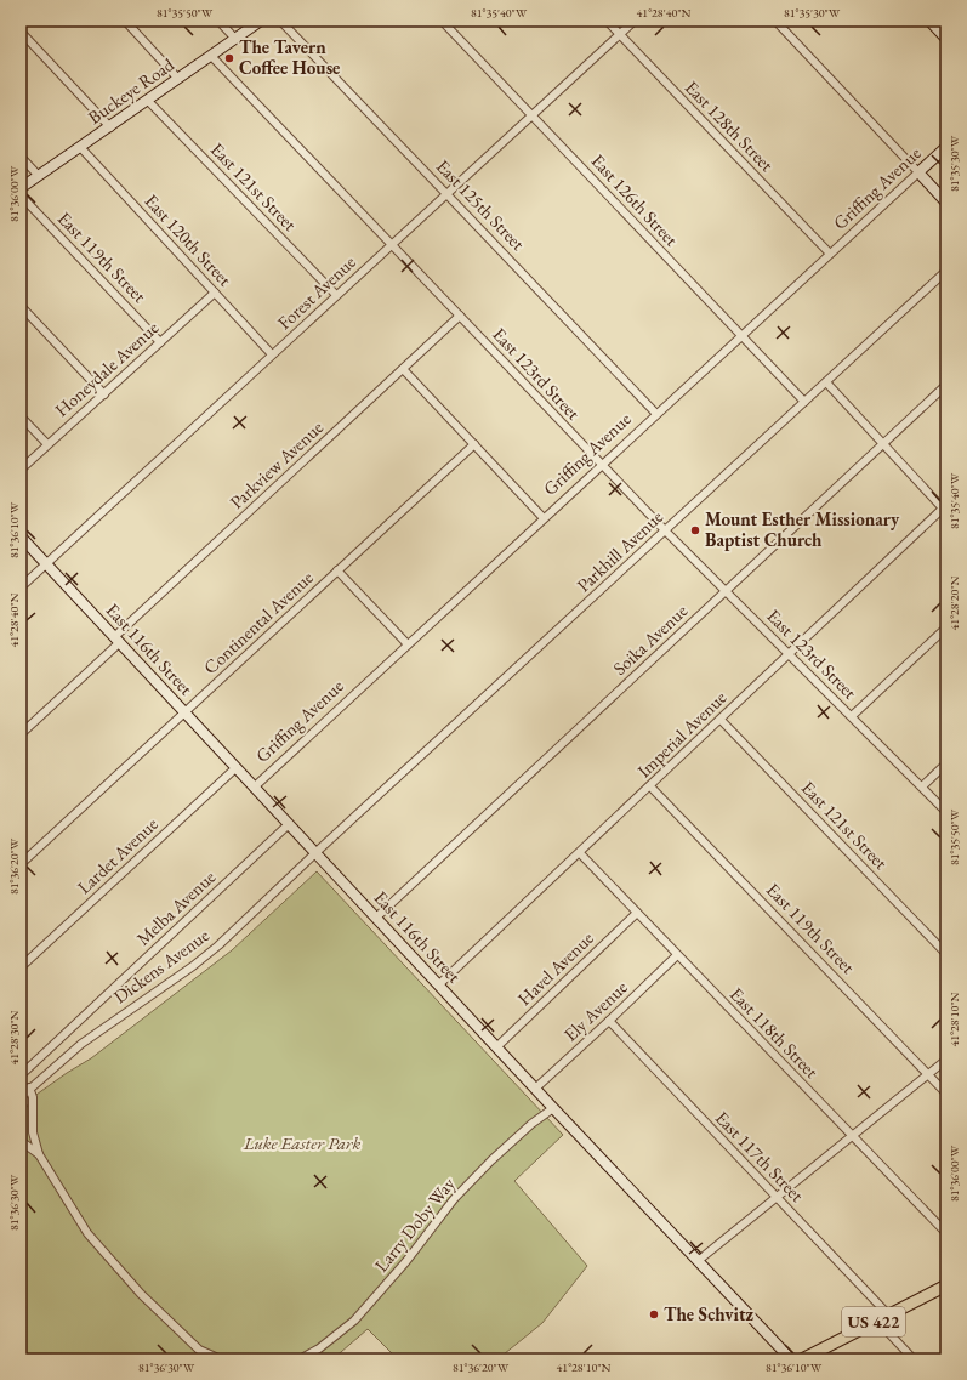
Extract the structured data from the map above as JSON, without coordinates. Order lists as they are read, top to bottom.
{
  "streets": {
    "main road": [
      "Buckeye Road",
      "Griffing Avenue",
      "East 116th Street",
      "US 422"
    ],
    "street": [
      "East 128th Street",
      "East 121st Street",
      "East 126th Street",
      "East 125th Street",
      "East 120th Street",
      "East 119th Street",
      "Forest Avenue",
      "Honeydale Avenue",
      "East 123rd Street",
      "Parkview Avenue",
      "Parkhill Avenue",
      "Continental Avenue",
      "Soika Avenue",
      "Imperial Avenue",
      "Lardet Avenue",
      "Melba Avenue",
      "Dickens Avenue",
      "Havel Avenue",
      "Ely Avenue",
      "East 118th Street",
      "East 117th Street",
      "Larry Doby Way"
    ]
  },
  "crossings": [
    ["Buckeye Road", "East 121st Street"],
    ["Buckeye Road", "East 120th Street"],
    ["Buckeye Road", "East 123rd Street"],
    ["East 128th Street", "Griffing Avenue"],
    ["East 128th Street", "Forest Avenue"],
    ["East 121st Street", "Forest Avenue"],
    ["East 121st Street", "Imperial Avenue"],
    ["Griffing Avenue", "East 126th Street"],
    ["Griffing Avenue", "East 125th Street"],
    ["Griffing Avenue", "East 123rd Street"],
    ["Griffing Avenue", "East 116th Street"],
    ["East 126th Street", "Forest Avenue"],
    ["East 126th Street", "Parkhill Avenue"],
    ["East 125th Street", "Forest Avenue"],
    ["East 120th Street", "Forest Avenue"],
    ["East 120th Street", "Honeydale Avenue"],
    ["East 119th Street", "Honeydale Avenue"],
    ["East 119th Street", "Imperial Avenue"],
    ["Forest Avenue", "East 123rd Street"],
    ["Forest Avenue", "East 116th Street"],
    ["East 123rd Street", "Parkview Avenue"],
    ["East 123rd Street", "Parkhill Avenue"],
    ["East 123rd Street", "Soika Avenue"],
    ["East 123rd Street", "Imperial Avenue"],
    ["Parkview Avenue", "East 116th Street"],
    ["Parkhill Avenue", "East 116th Street"],
    ["Parkhill Avenue", "Dickens Avenue"],
    ["Continental Avenue", "East 116th Street"],
    ["Soika Avenue", "East 116th Street"],
    ["East 116th Street", "Imperial Avenue"],
    ["East 116th Street", "Lardet Avenue"],
    ["East 116th Street", "Melba Avenue"],
    ["East 116th Street", "Dickens Avenue"],
    ["East 116th Street", "Havel Avenue"],
    ["East 116th Street", "Ely Avenue"],
    ["East 116th Street", "Larry Doby Way"],
    ["Imperial Avenue", "East 118th Street"],
    ["Havel Avenue", "East 118th Street"],
    ["Ely Avenue", "East 118th Street"],
    ["Ely Avenue", "East 117th Street"],
    ["East 117th Street", "US 422"]
  ],
  "parks": ["Luke Easter Park"],
  "places": ["The Tavern Coffee House", "Mount Esther Missionary Baptist Church", "The Schvitz"],
  "coordinates": [
    "81°35'50\"W",
    "81°35'40\"W",
    "41°28'40\"N",
    "81°35'30\"W",
    "81°36'00\"W",
    "81°36'10\"W",
    "41°28'20\"N",
    "81°36'20\"W",
    "41°28'10\"N",
    "41°28'30\"N",
    "81°36'30\"W"
  ]
}
